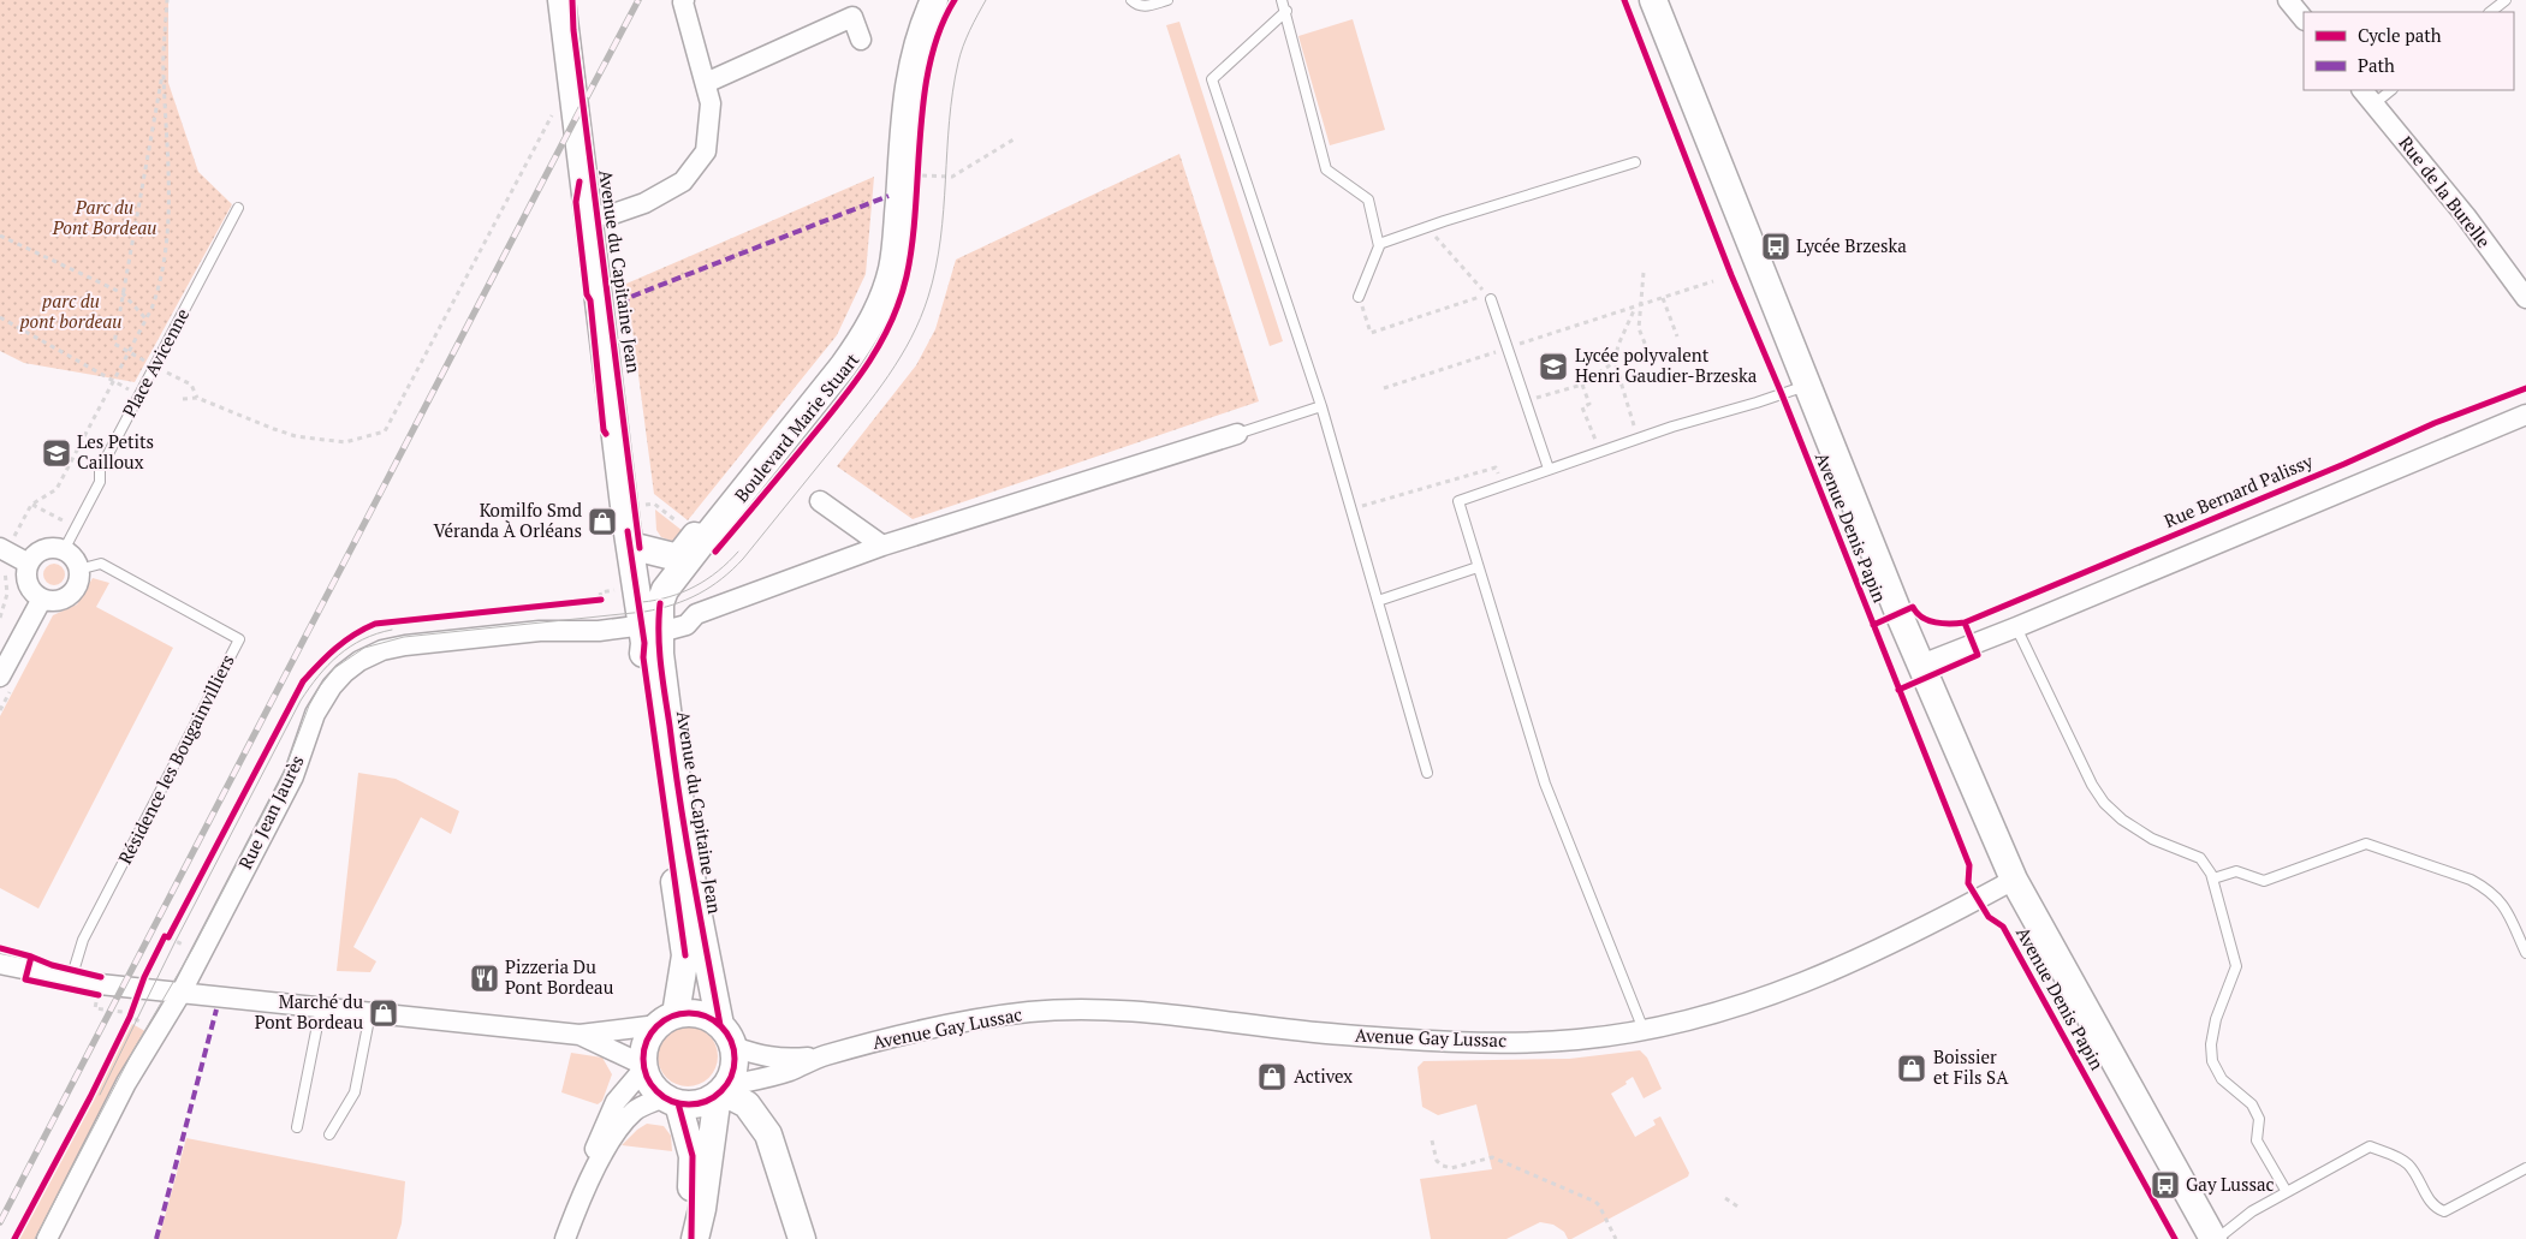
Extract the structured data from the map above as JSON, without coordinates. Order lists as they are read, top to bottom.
{
  "streets": {
    "main road": ["Avenue du Capitaine Jean", "Boulevard Marie Stuart", "Avenue Denis Papin"],
    "street": ["Rue de la Burelle", "Rue Jean Jaurès", "Avenue Gay Lussac"],
    "lane": ["Place Avicenne", "Résidence les Bougainvilliers"],
    "cycle path": ["Rue Bernard Palissy"]
  },
  "crossings": [
    ["Avenue du Capitaine Jean", "Boulevard Marie Stuart"],
    ["Avenue du Capitaine Jean", "Rue Jean Jaurès"],
    ["Avenue du Capitaine Jean", "Avenue Gay Lussac"],
    ["Place Avicenne", "Résidence les Bougainvilliers"],
    ["Boulevard Marie Stuart", "Rue Jean Jaurès"],
    ["Avenue Denis Papin", "Avenue Gay Lussac"]
  ],
  "parks": ["Parc du Pont Bordeau", "parc du pont bordeau"],
  "places": {
    "bus stop": ["Lycée Brzeska", "Gay Lussac"],
    "school or university": ["Lycée polyvalent Henri Gaudier-Brzeska", "Les Petits Cailloux"],
    "shop": [
      "Komilfo Smd Véranda À Orléans",
      "Marché du Pont Bordeau",
      "Boissier et Fils SA",
      "Activex"
    ],
    "restaurant": ["Pizzeria Du Pont Bordeau"]
  },
  "legend": ["Cycle path", "Path"]
}
